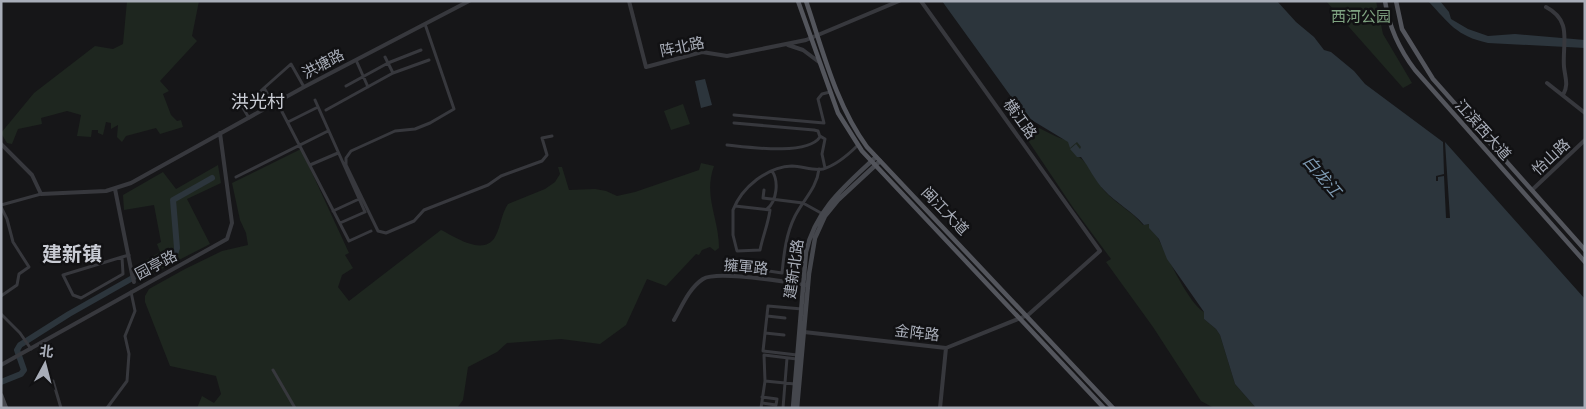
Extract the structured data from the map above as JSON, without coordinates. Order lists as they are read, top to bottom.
{
  "streets": {
    "main road": ["江滨西大道", "闽江大道", "建新北路"],
    "street": [
      "阵北路",
      "洪塘路",
      "横江路",
      "怡山路",
      "园亭路",
      "擁軍路",
      "金阵路"
    ]
  },
  "crossings": [
    ["阵北路", "闽江大道"],
    ["洪塘路", "园亭路"],
    ["横江路", "金阵路"],
    ["江滨西大道", "怡山路"],
    ["闽江大道", "建新北路"],
    ["闽江大道", "金阵路"],
    ["擁軍路", "建新北路"],
    ["建新北路", "金阵路"]
  ],
  "districts": ["洪光村", "建新镇"],
  "water": ["白龙江"],
  "parks": ["西河公园"],
  "north": "top"
}
